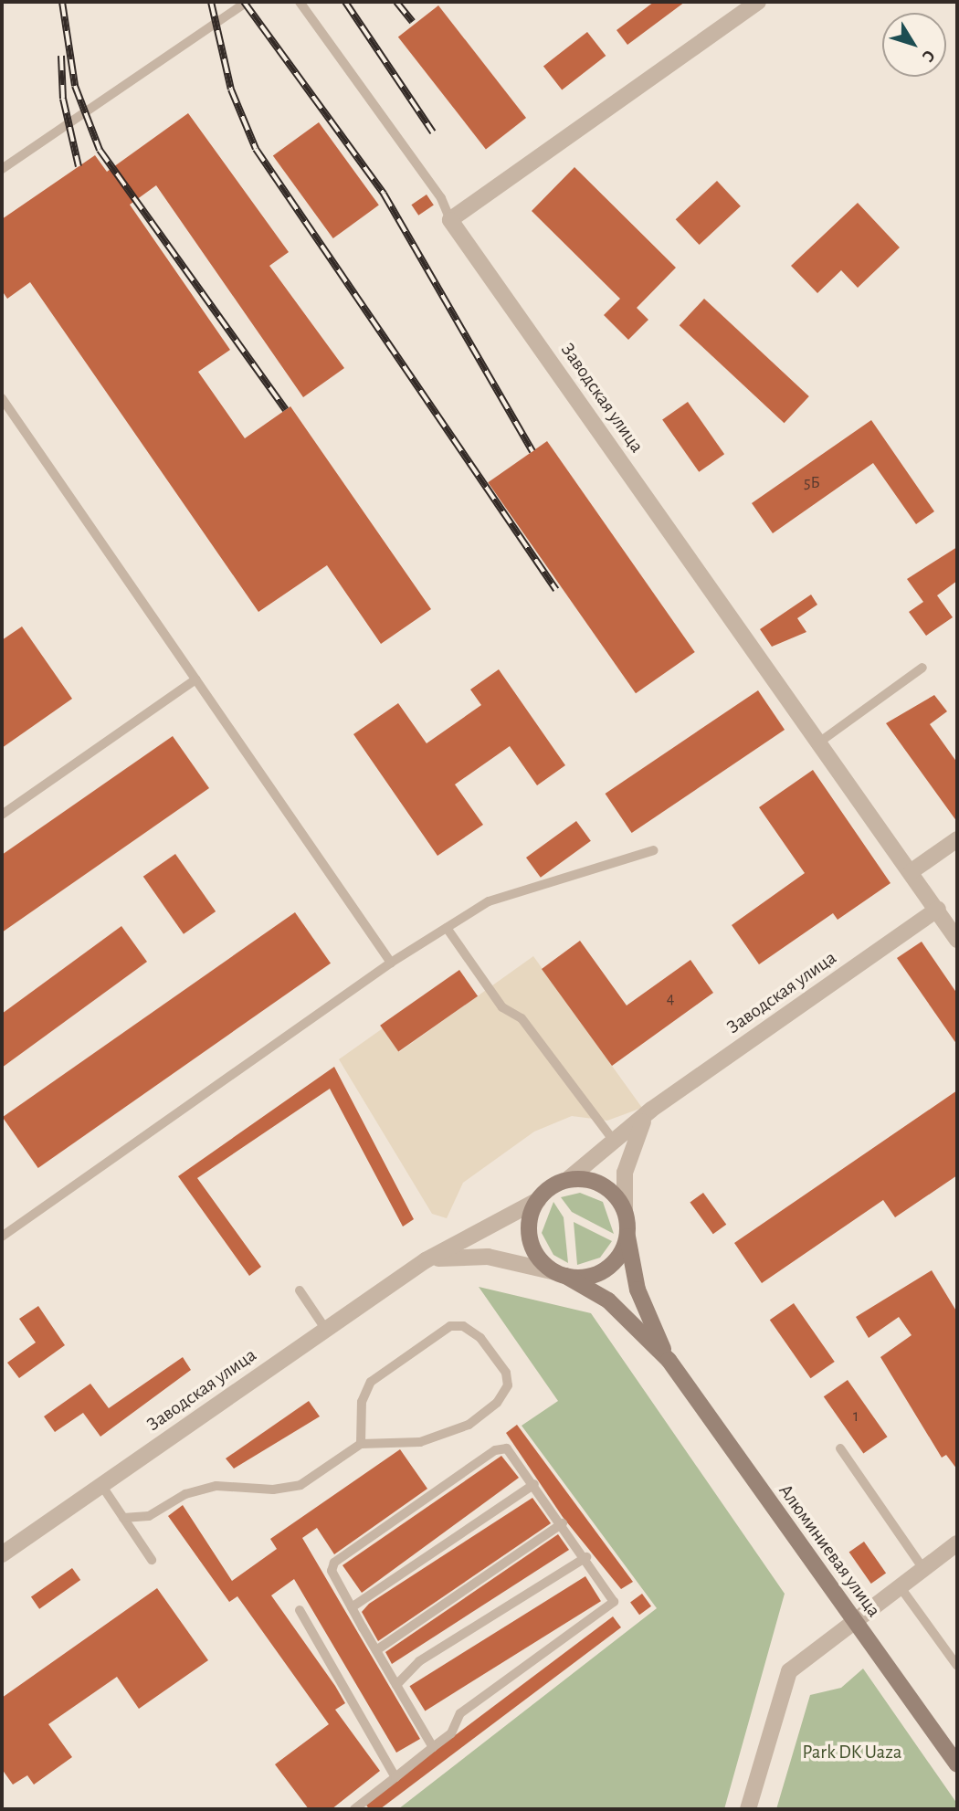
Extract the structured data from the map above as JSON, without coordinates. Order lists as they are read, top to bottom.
{
  "streets": {
    "main road": ["Алюминиевая улица"],
    "street": ["Заводская улица"]
  },
  "parks": ["Park DK Uaza"],
  "house_numbers": ["5Б", "4", "1"],
  "north": "bottom right"
}
